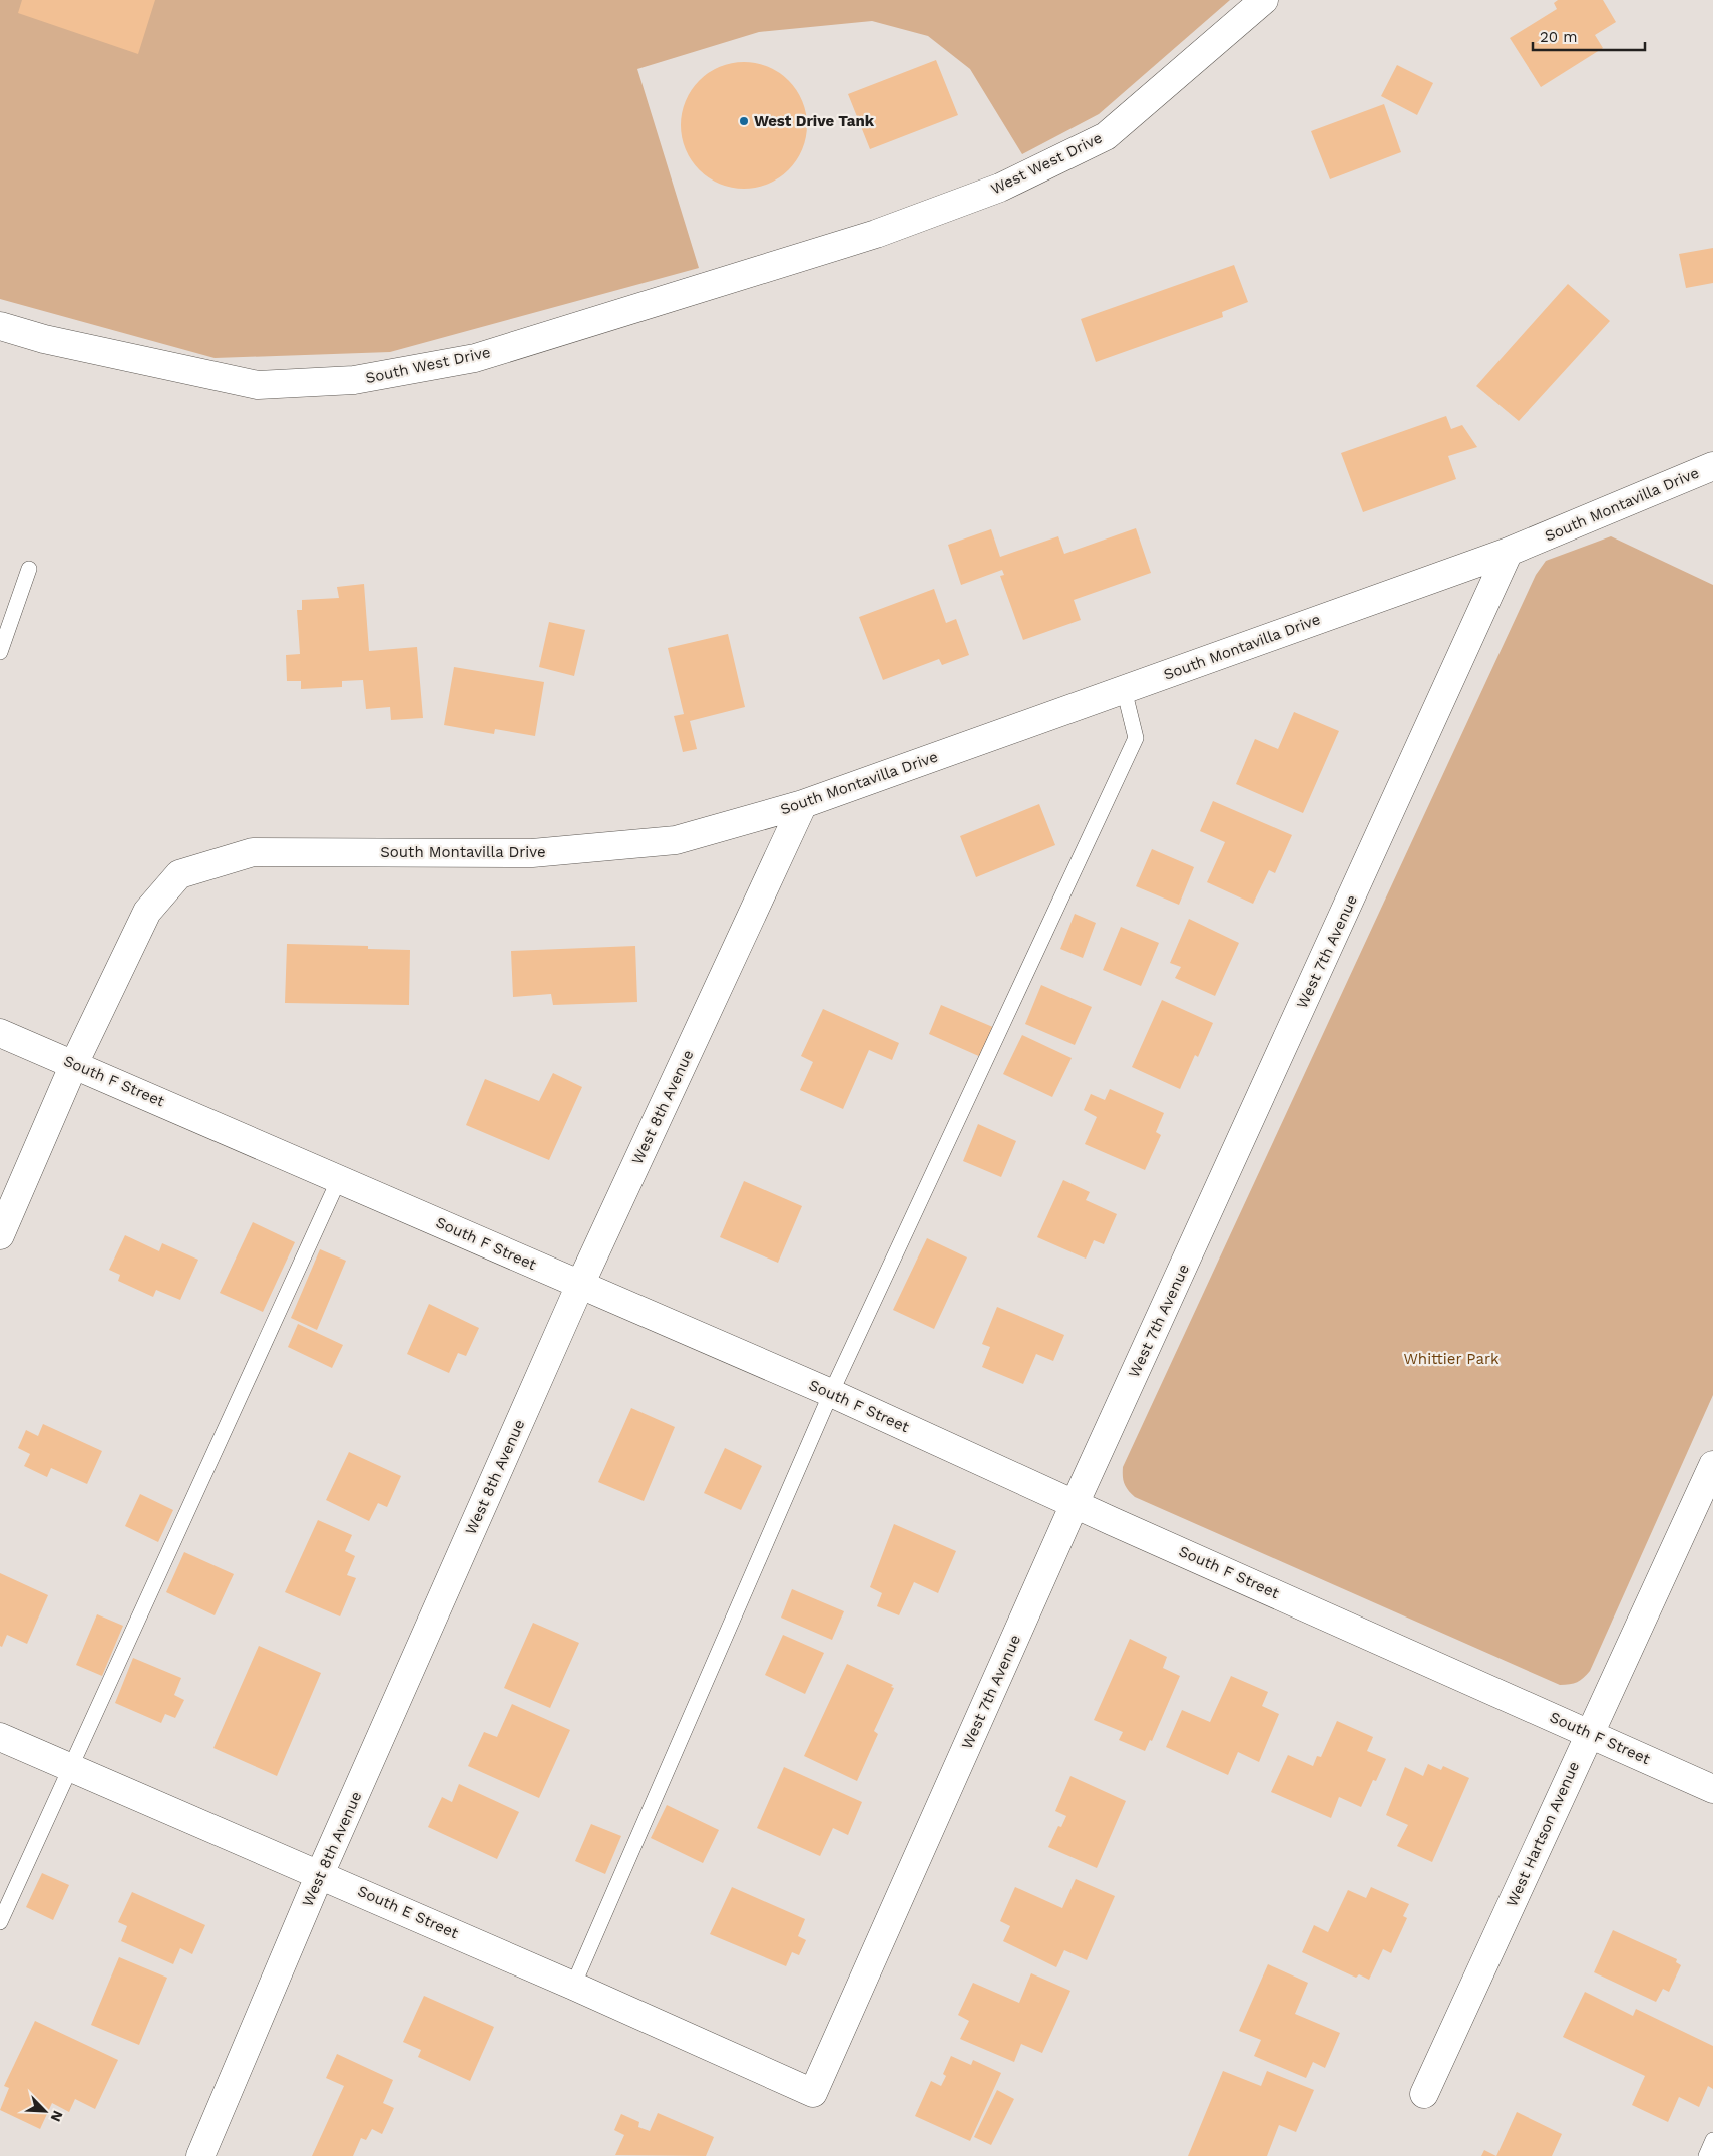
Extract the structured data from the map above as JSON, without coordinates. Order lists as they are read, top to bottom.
{
  "streets": {
    "street": [
      "West West Drive",
      "South West Drive",
      "South Montavilla Drive",
      "West 7th Avenue",
      "South F Street",
      "West 8th Avenue",
      "West Hartson Avenue",
      "South E Street"
    ]
  },
  "crossings": [
    ["West West Drive", "South West Drive"],
    ["South Montavilla Drive", "West 7th Avenue"],
    ["South Montavilla Drive", "South F Street"],
    ["South Montavilla Drive", "West 8th Avenue"],
    ["West 7th Avenue", "South F Street"],
    ["West 7th Avenue", "South E Street"],
    ["South F Street", "West 8th Avenue"],
    ["South F Street", "West Hartson Avenue"],
    ["West 8th Avenue", "South E Street"]
  ],
  "parks": ["Whittier Park"],
  "places": ["West Drive Tank"],
  "scale_bar": "20 m",
  "north": "bottom right"
}
